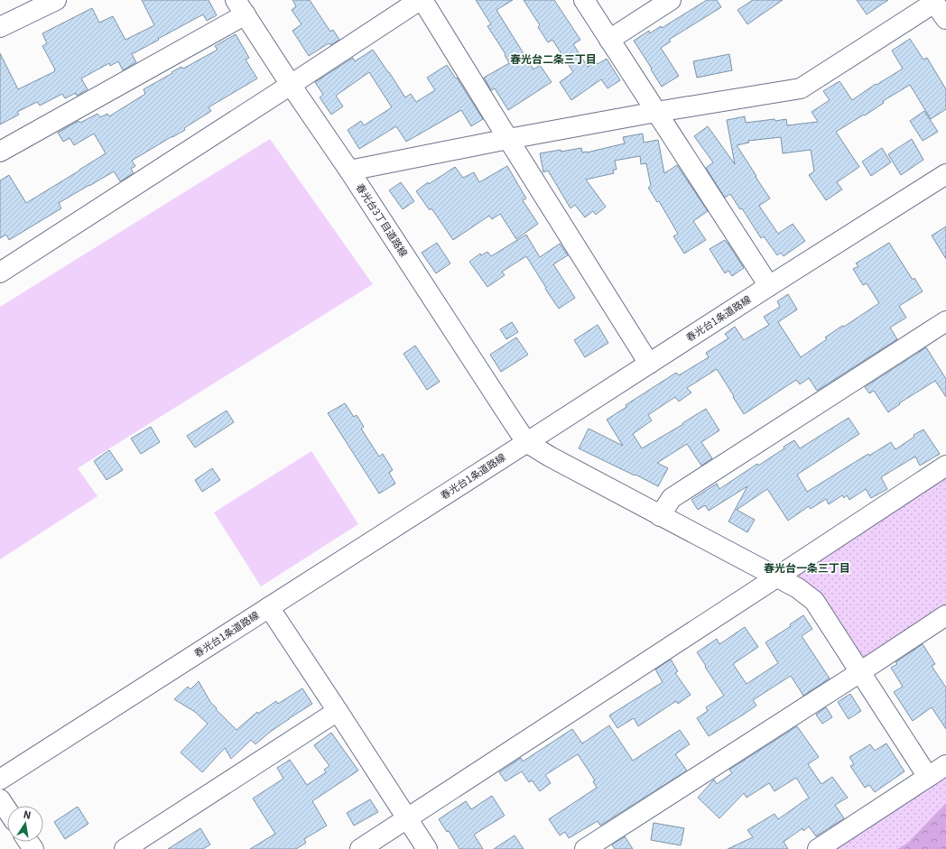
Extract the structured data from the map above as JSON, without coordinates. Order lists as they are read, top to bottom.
{
  "streets": {
    "street": ["春光台3丁目道路線", "春光台1条道路線"]
  },
  "crossings": [
    ["春光台3丁目道路線", "春光台1条道路線"]
  ],
  "districts": ["春光台二条三丁目", "春光台一条三丁目"],
  "north": "top"
}
